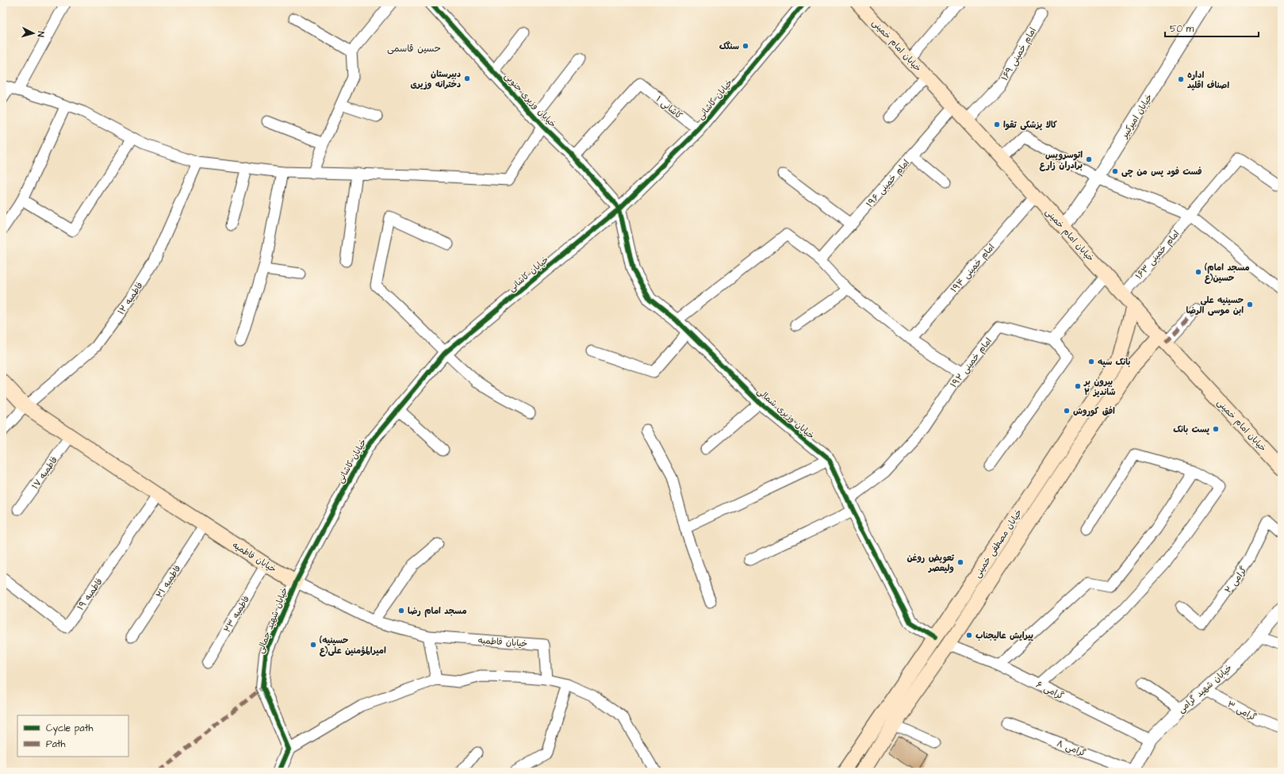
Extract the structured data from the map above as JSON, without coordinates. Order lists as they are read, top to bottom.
{
  "streets": {
    "main road": ["خیابان امام خمینی", "خیابان مصطفی خمینی", "خیابان فاطمیه"],
    "street": [
      "امام خمینی ۱۶۹",
      "خیابان کاشانی",
      "خیابان وزیری جنوبی",
      "کاشانی ۱",
      "خیابان امیرکبیر",
      "امام خمینی ۱۹۶",
      "امام خمینی ۱۶۳",
      "امام خمینی ۱۹۴",
      "فاطمیه ۱۲",
      "امام خمینی ۱۹۲",
      "خیابان وزیری شمالی",
      "فاطمیه ۱۷",
      "گرامی ۲",
      "فاطمیه ۲۱",
      "فاطمیه ۱۹",
      "فاطمیه ۲۳",
      "خیابان شهید جمالی",
      "خیابان شهید گرامی",
      "گرامی ۶",
      "گرامی ۳",
      "گرامی ۸"
    ]
  },
  "crossings": [
    ["خیابان امام خمینی", "امام خمینی ۱۶۹"],
    ["خیابان امام خمینی", "خیابان امیرکبیر"],
    ["خیابان امام خمینی", "امام خمینی ۱۹۶"],
    ["خیابان امام خمینی", "امام خمینی ۱۶۳"],
    ["خیابان امام خمینی", "امام خمینی ۱۹۴"],
    ["خیابان امام خمینی", "خیابان مصطفی خمینی"],
    ["خیابان کاشانی", "خیابان وزیری جنوبی"],
    ["خیابان کاشانی", "کاشانی ۱"],
    ["خیابان کاشانی", "خیابان وزیری شمالی"],
    ["خیابان کاشانی", "خیابان فاطمیه"],
    ["خیابان کاشانی", "خیابان شهید جمالی"],
    ["خیابان وزیری جنوبی", "کاشانی ۱"],
    ["خیابان وزیری جنوبی", "خیابان وزیری شمالی"],
    ["فاطمیه ۱۲", "خیابان فاطمیه"],
    ["امام خمینی ۱۹۲", "خیابان وزیری شمالی"],
    ["خیابان وزیری شمالی", "خیابان مصطفی خمینی"],
    ["فاطمیه ۱۷", "خیابان فاطمیه"],
    ["خیابان مصطفی خمینی", "گرامی ۶"],
    ["خیابان فاطمیه", "فاطمیه ۲۱"],
    ["خیابان فاطمیه", "فاطمیه ۱۹"],
    ["خیابان فاطمیه", "فاطمیه ۲۳"],
    ["خیابان فاطمیه", "خیابان شهید جمالی"],
    ["خیابان شهید گرامی", "گرامی ۶"],
    ["خیابان شهید گرامی", "گرامی ۳"],
    ["خیابان شهید گرامی", "گرامی ۸"]
  ],
  "districts": ["حسین قاسمی"],
  "places": [
    "سنگک",
    "دبیرستان دخترانه وزیری",
    "اداره اصناف اقلید",
    "کالا پزشکی تقوا",
    "اتوسرویس برادران زارع",
    "فست فود پس من چی",
    "(مسجد امام حسین(ع",
    "حسینیه علی ابن موسی الرضا",
    "بانک سپه",
    "بیرون بر شاندیز ۲",
    "افق کوروش",
    "پست بانک",
    "تعویض روغن ولیعصر",
    "مسجد امام رضا",
    "پیرایش عالیجناب",
    "(حسینیه امیرالمؤمنین علی(ع"
  ],
  "legend": ["Cycle path", "Path"],
  "scale_bar": "50 m",
  "north": "right"
}
